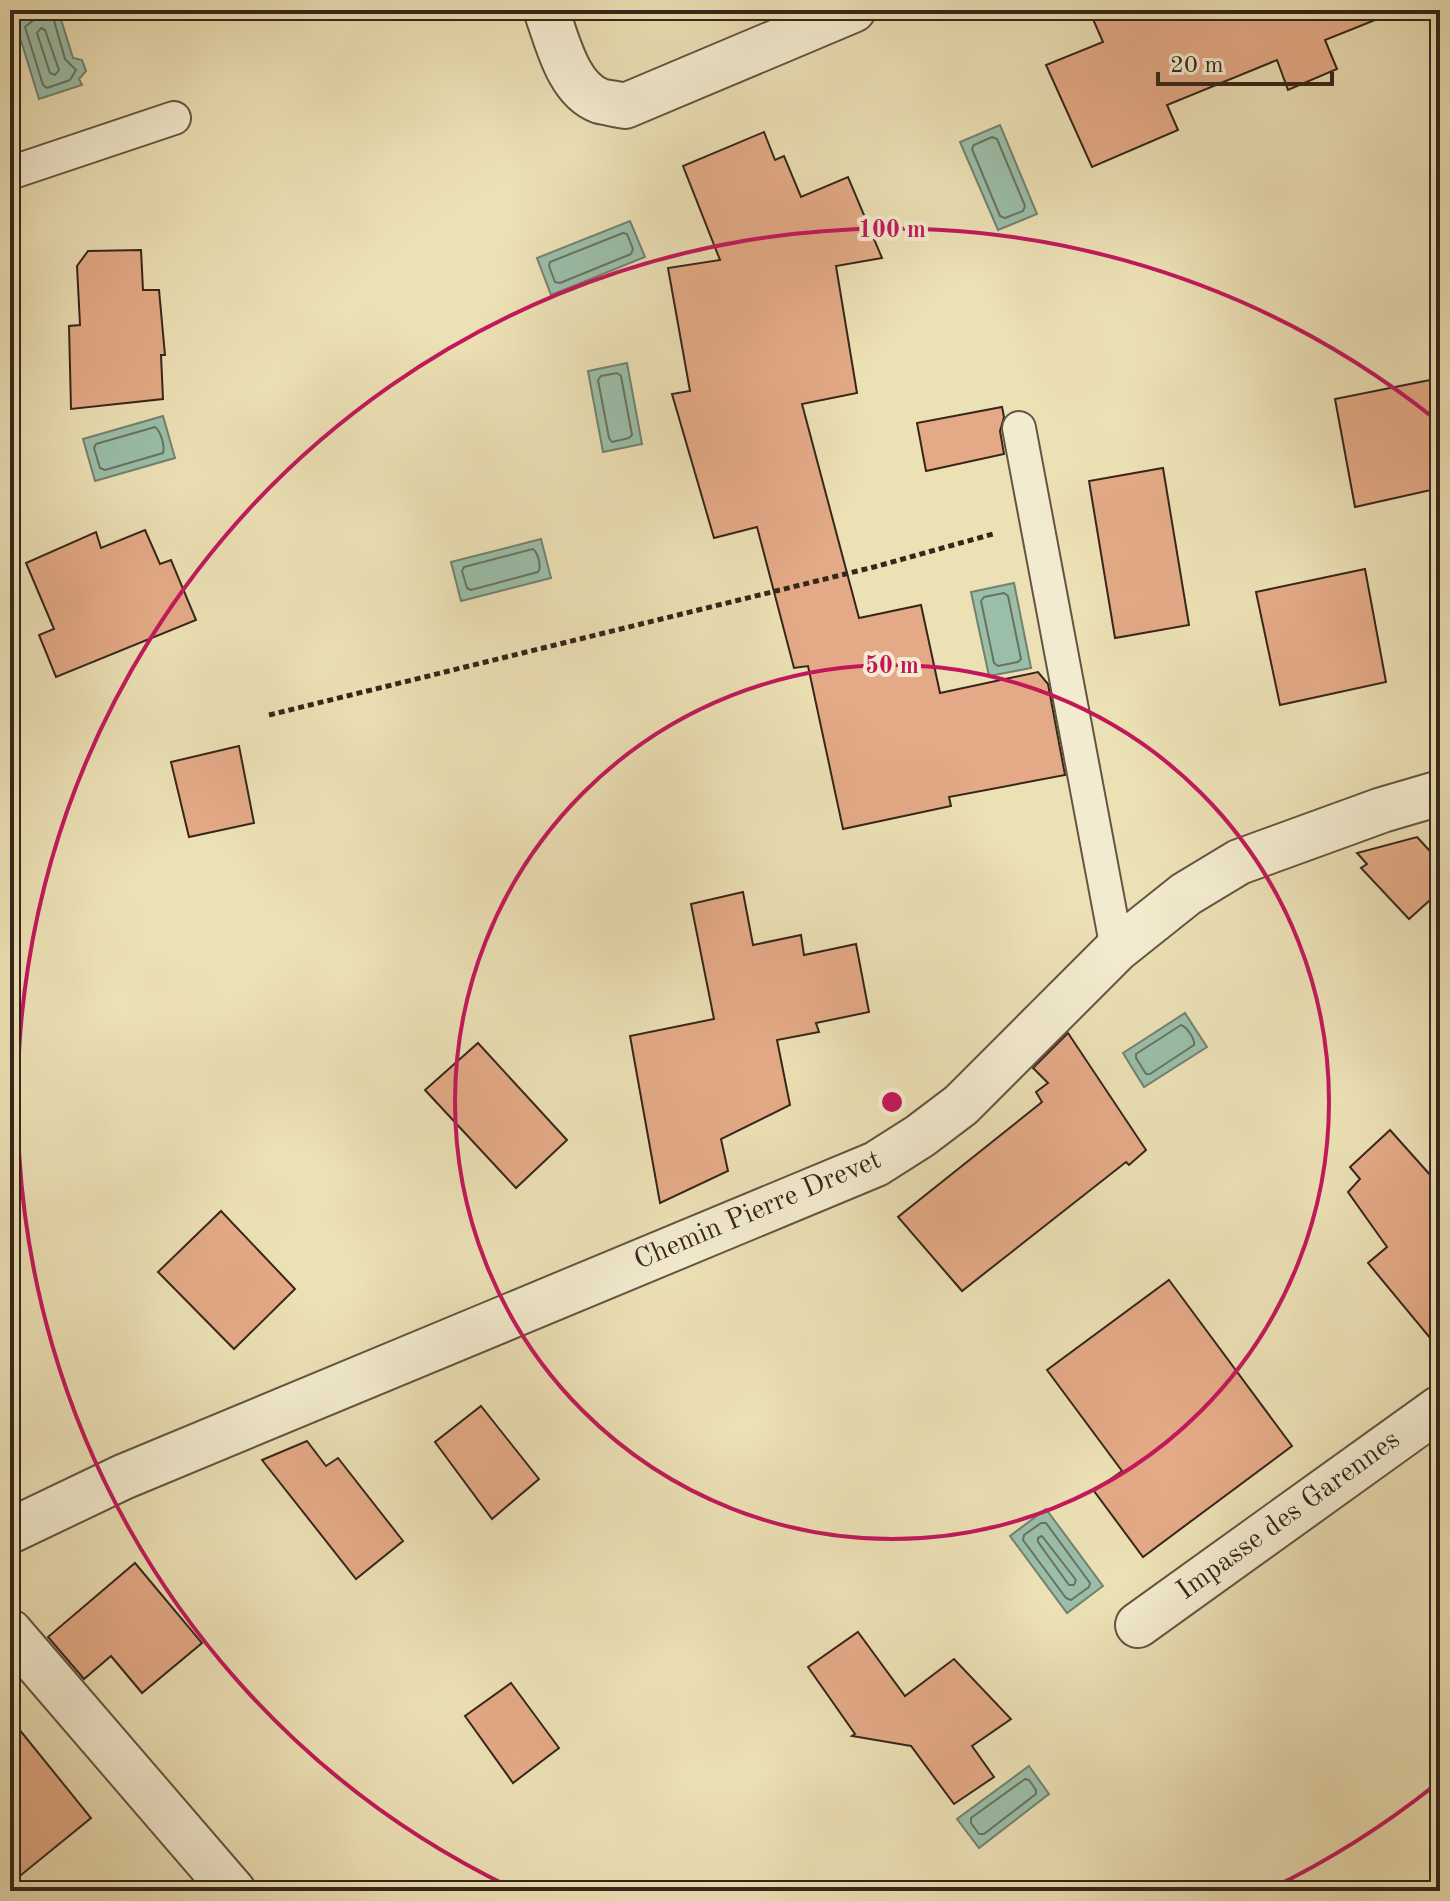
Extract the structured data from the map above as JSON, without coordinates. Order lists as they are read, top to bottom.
{
  "streets": {
    "street": ["Chemin Pierre Drevet", "Impasse des Garennes"]
  },
  "scale_bar": "20 m",
  "rings": ["100 m", "50 m"]
}
